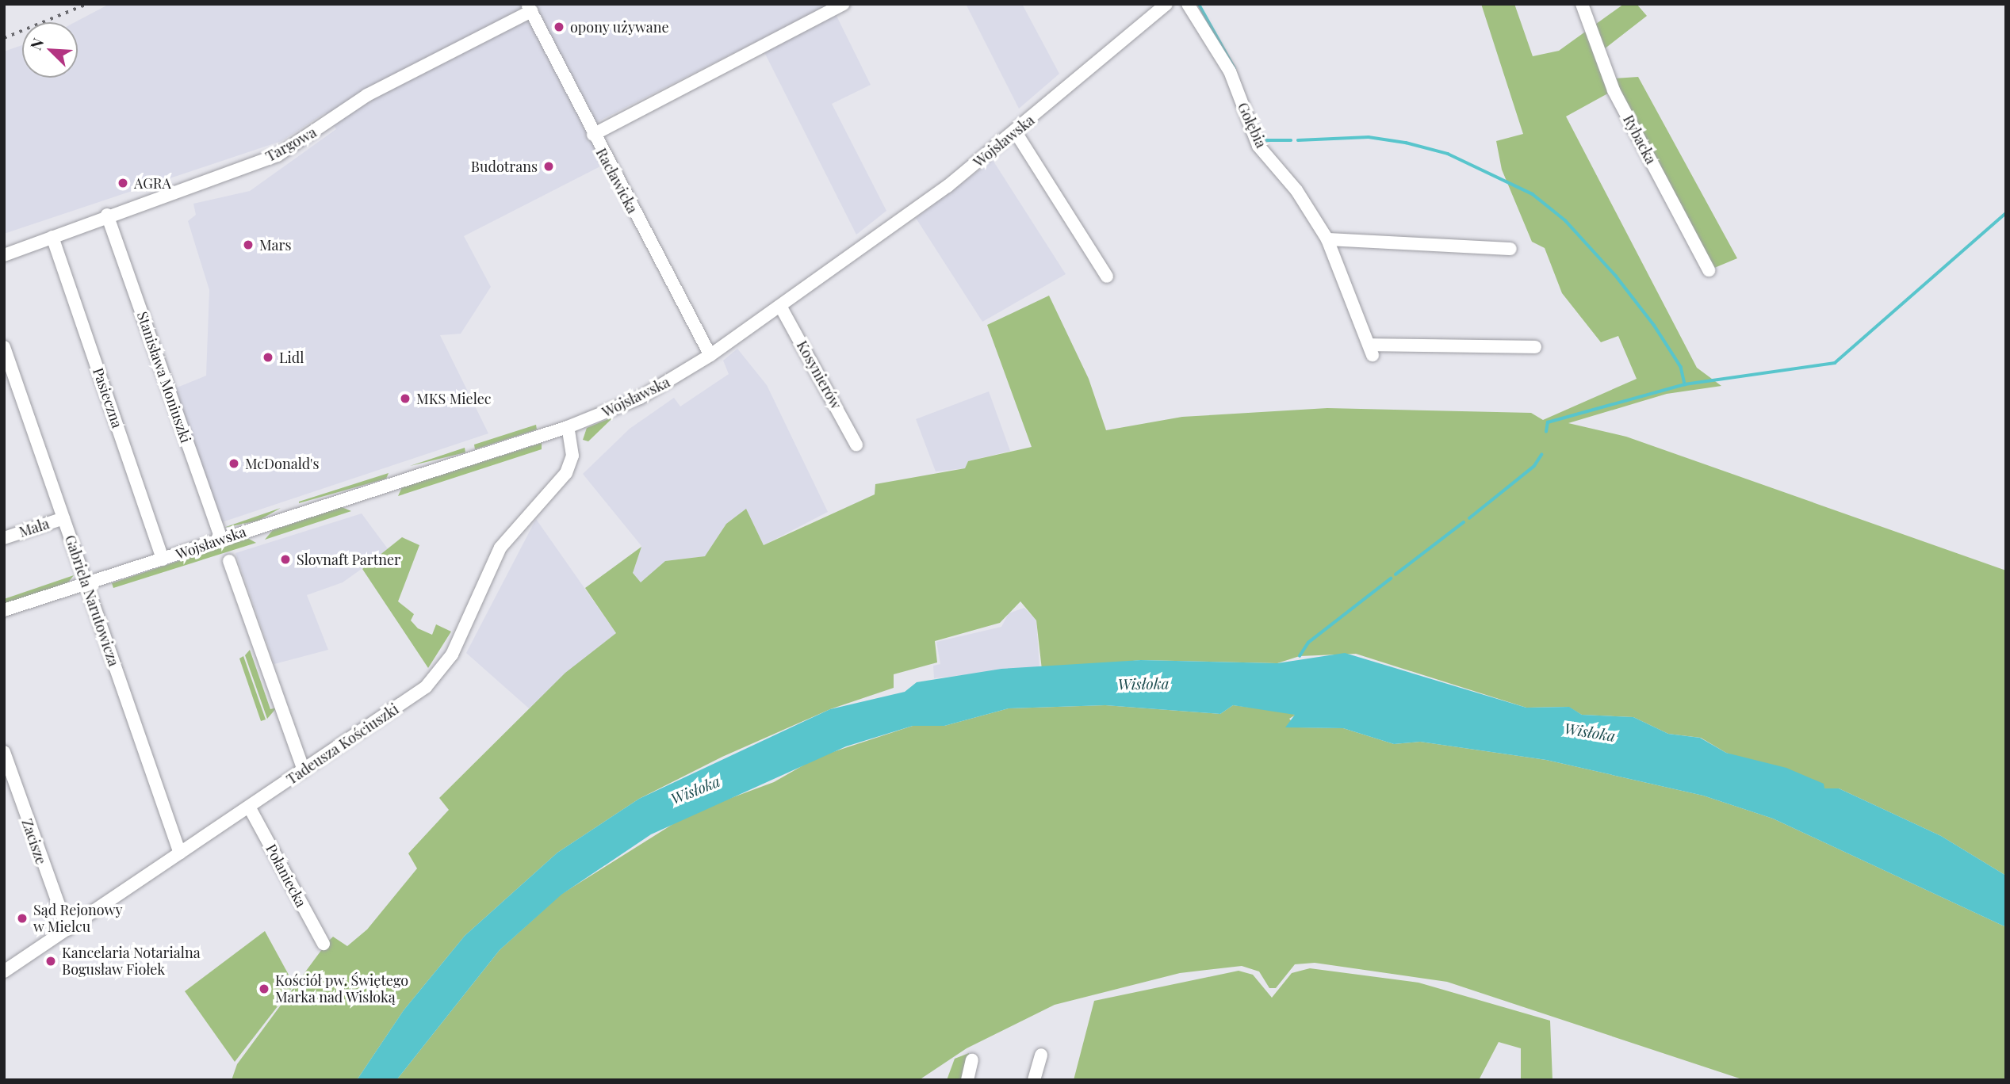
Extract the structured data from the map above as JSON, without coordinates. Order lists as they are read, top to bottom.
{
  "streets": {
    "street": [
      "Gołębia",
      "Rybacka",
      "Wojsławska",
      "Targowa",
      "Racławicka",
      "Kosynierów",
      "Stanisława Moniuszki",
      "Pasieczna",
      "Mała",
      "Gabriela Narutowicza",
      "Tadeusza Kościuszki",
      "Zacisze",
      "Połaniecka"
    ]
  },
  "crossings": [
    ["Wojsławska", "Racławicka"],
    ["Wojsławska", "Kosynierów"],
    ["Wojsławska", "Stanisława Moniuszki"],
    ["Wojsławska", "Pasieczna"],
    ["Wojsławska", "Gabriela Narutowicza"],
    ["Wojsławska", "Tadeusza Kościuszki"],
    ["Targowa", "Racławicka"],
    ["Targowa", "Stanisława Moniuszki"],
    ["Targowa", "Pasieczna"],
    ["Mała", "Gabriela Narutowicza"],
    ["Gabriela Narutowicza", "Tadeusza Kościuszki"],
    ["Tadeusza Kościuszki", "Zacisze"],
    ["Tadeusza Kościuszki", "Połaniecka"]
  ],
  "water": ["Wisłoka"],
  "places": [
    "opony używane",
    "Budotrans",
    "AGRA",
    "Mars",
    "Lidl",
    "MKS Mielec",
    "McDonald's",
    "Slovnaft Partner",
    "Sąd Rejonowy w Mielcu",
    "Kancelaria Notarialna Bogusław Fiołek",
    "Kościół pw. Świętego Marka nad Wisłoką"
  ],
  "north": "top left"
}
